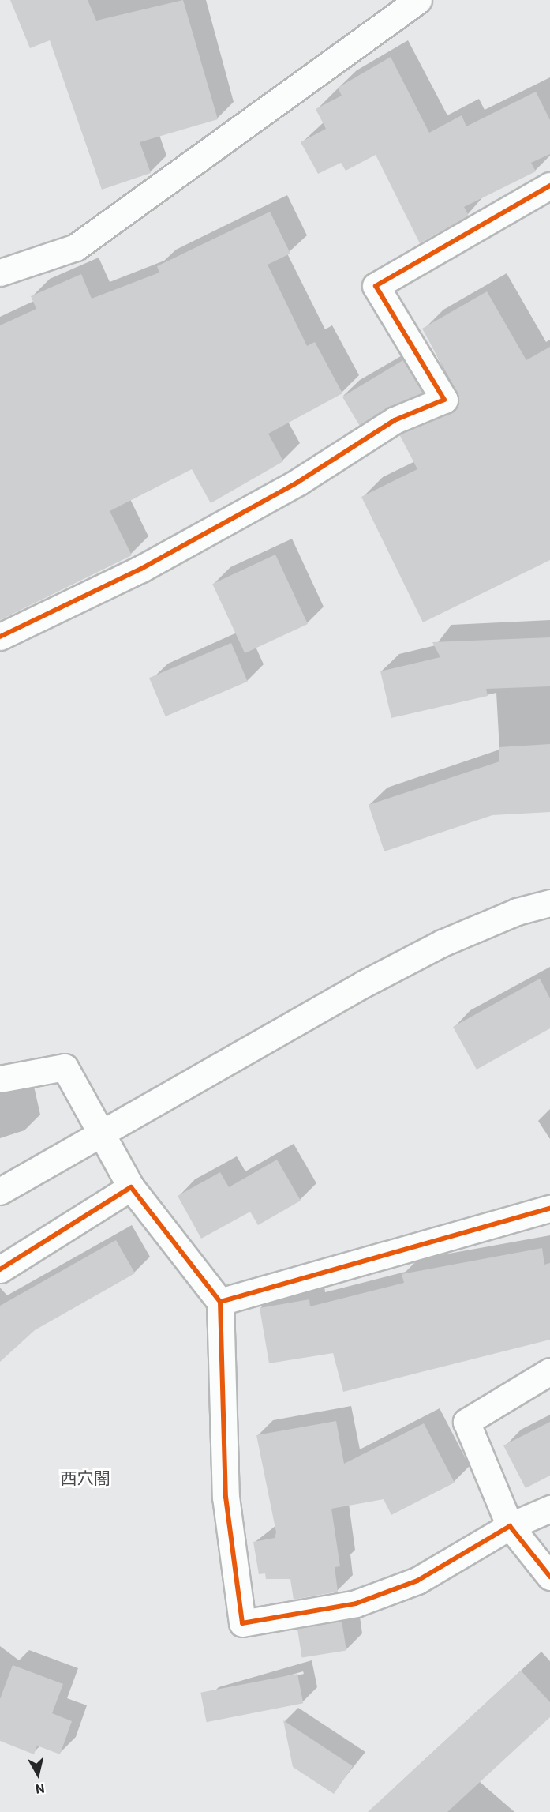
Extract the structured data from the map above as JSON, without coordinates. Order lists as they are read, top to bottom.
{
  "districts": ["西穴闇"],
  "north": "bottom"
}
